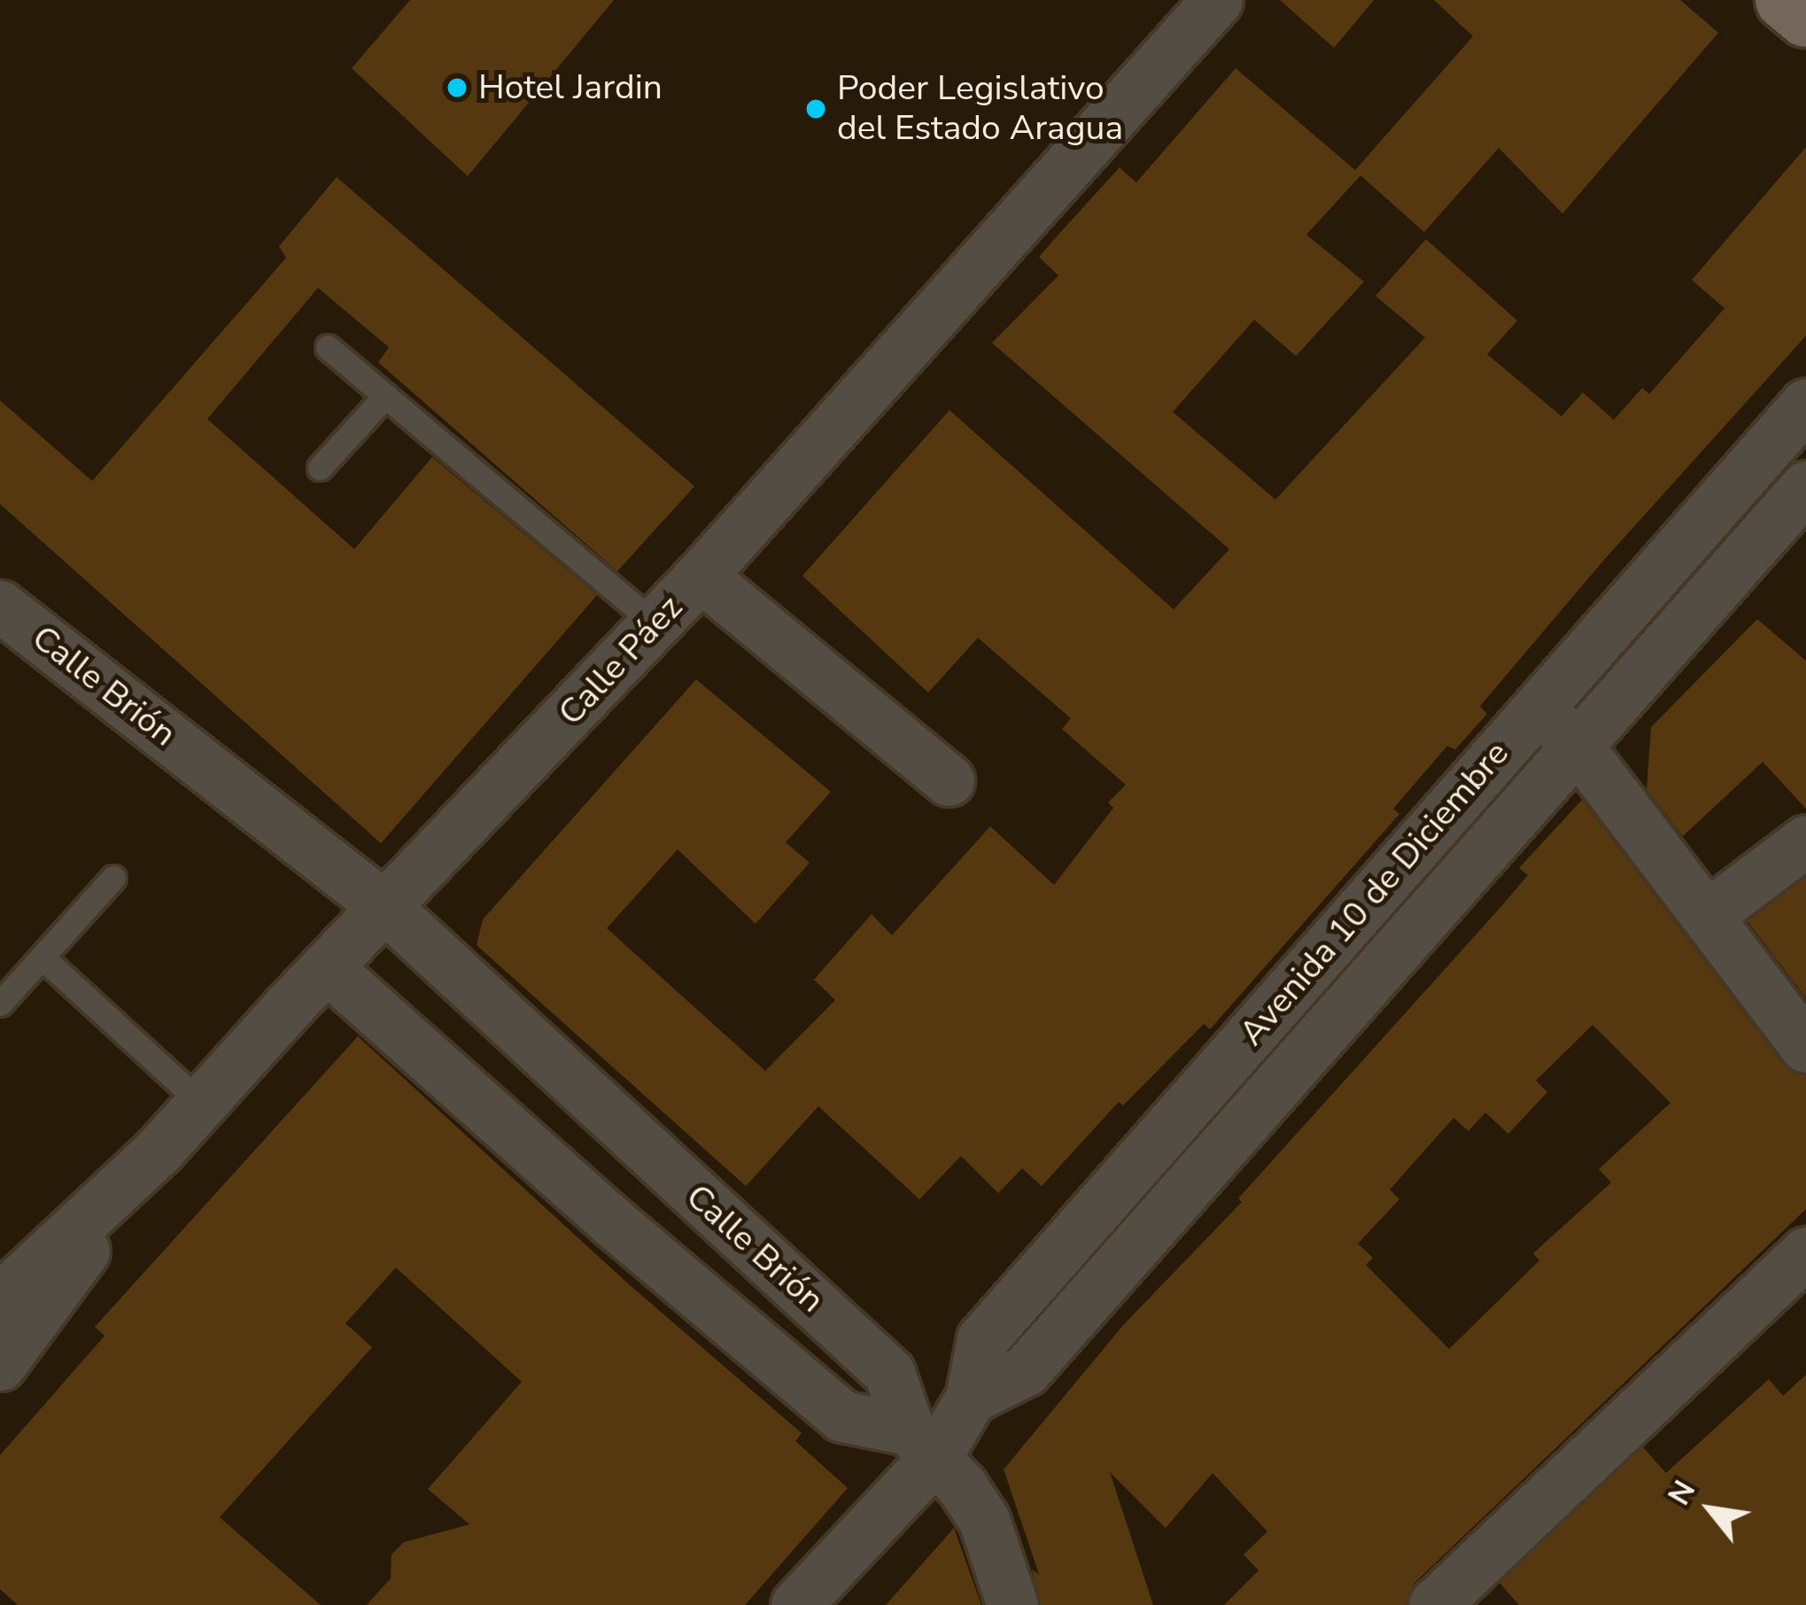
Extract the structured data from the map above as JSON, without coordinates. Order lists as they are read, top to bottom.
{
  "streets": {
    "street": ["Calle Páez", "Calle Brión", "Avenida 10 de Diciembre"]
  },
  "crossings": [
    ["Calle Páez", "Calle Brión"],
    ["Calle Brión", "Avenida 10 de Diciembre"]
  ],
  "places": ["Hotel Jardin", "Poder Legislativo del Estado Aragua"],
  "north": "top left"
}
